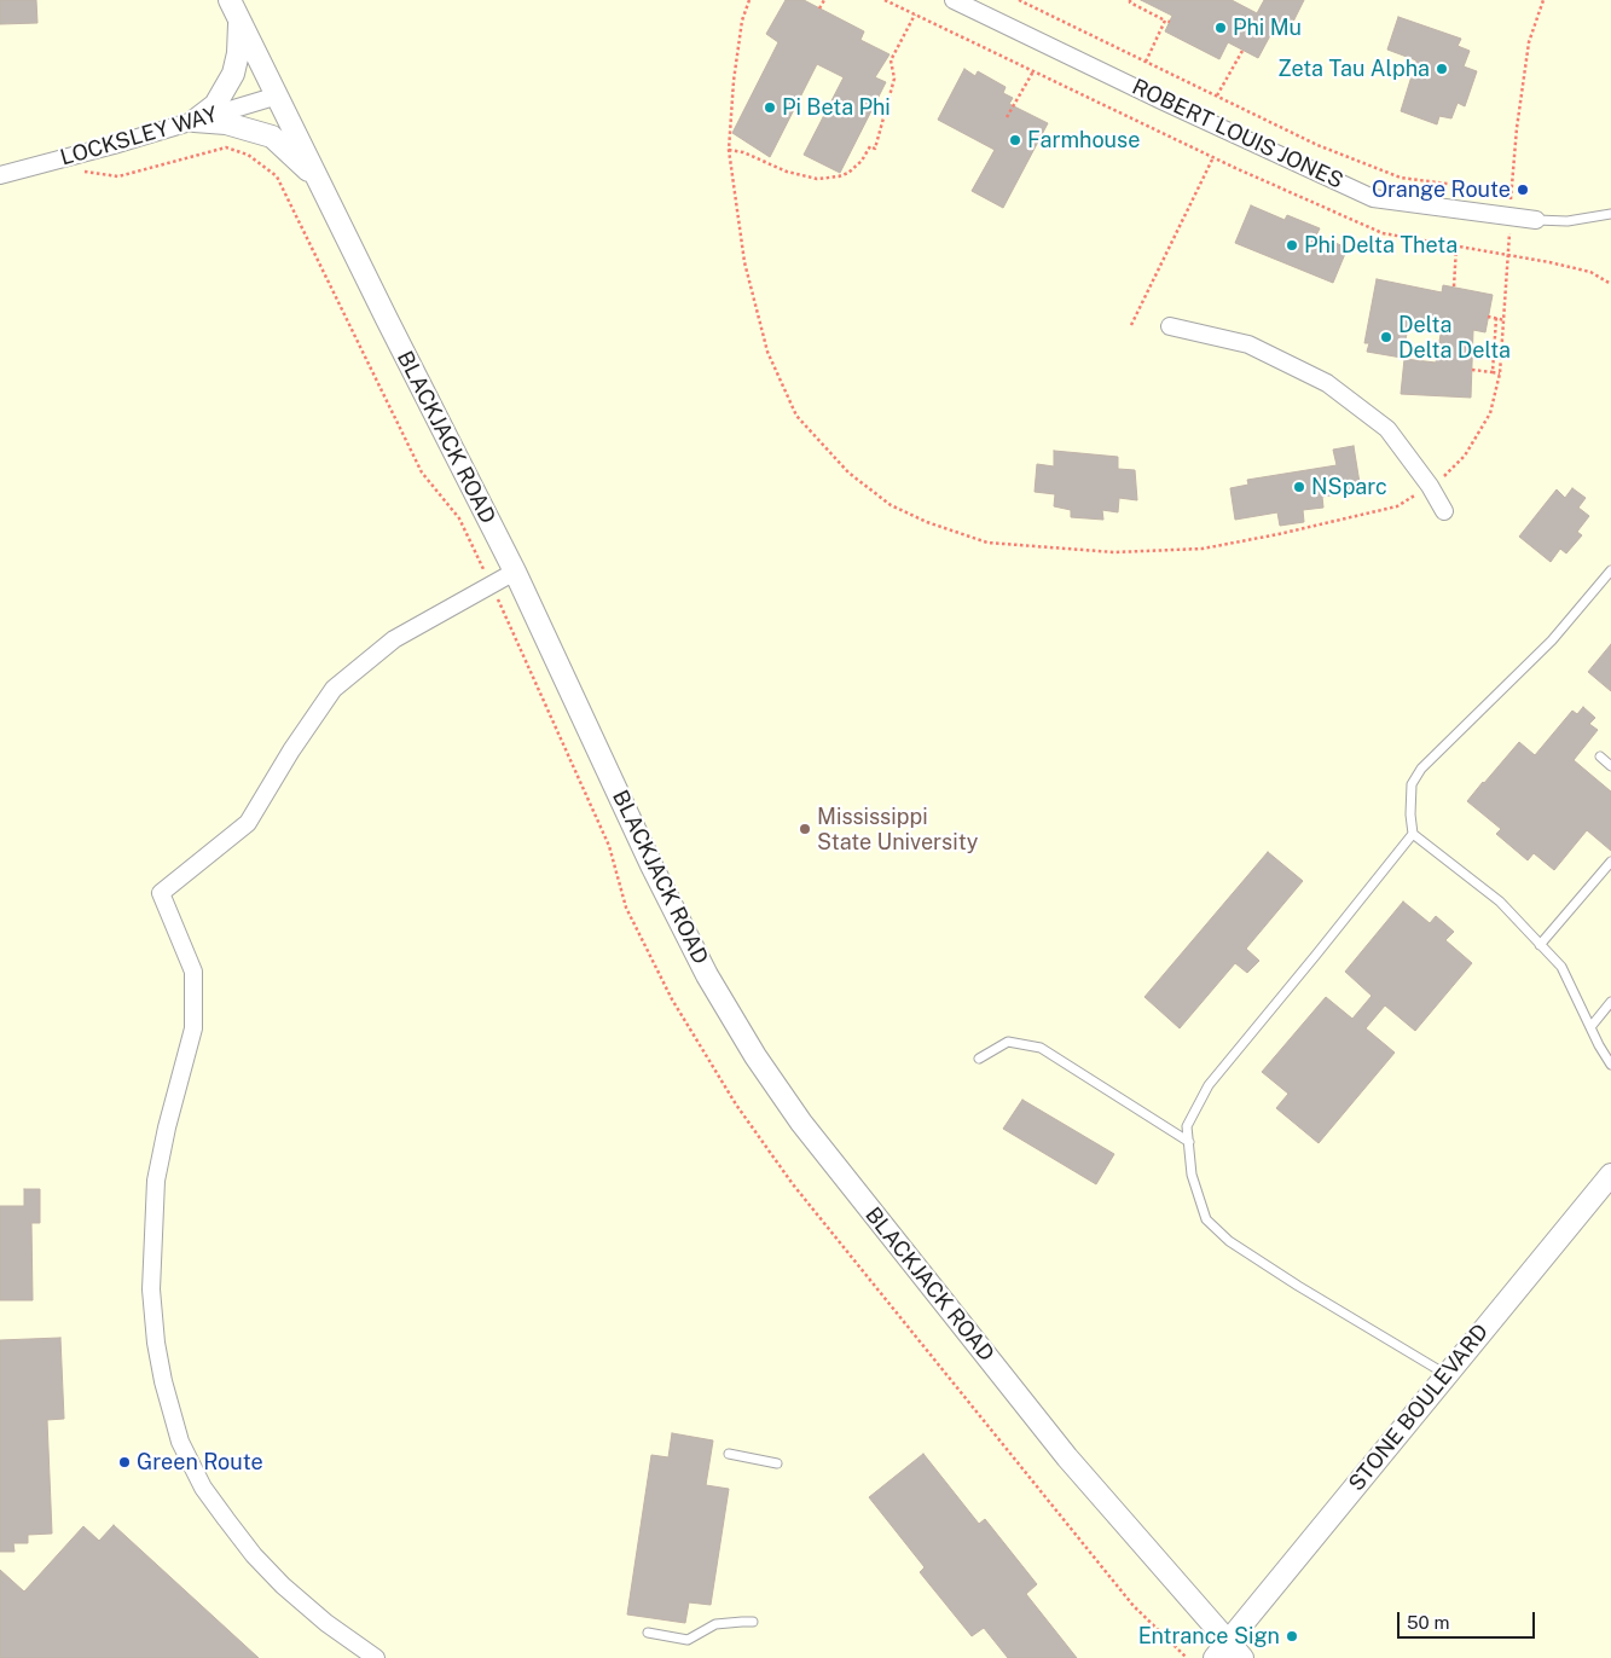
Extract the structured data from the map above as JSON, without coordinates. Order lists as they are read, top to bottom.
{
  "streets": {
    "street": [
      "ROBERT LOUIS JONES",
      "LOCKSLEY WAY",
      "BLACKJACK ROAD",
      "STONE BOULEVARD"
    ]
  },
  "crossings": [
    ["LOCKSLEY WAY", "BLACKJACK ROAD"],
    ["BLACKJACK ROAD", "STONE BOULEVARD"]
  ],
  "places": [
    "Phi Mu",
    "Zeta Tau Alpha",
    "Pi Beta Phi",
    "Farmhouse",
    "Orange Route",
    "Phi Delta Theta",
    "Delta Delta Delta",
    "NSparc",
    "Mississippi State University",
    "Green Route",
    "Entrance Sign"
  ],
  "scale_bar": "50 m"
}
